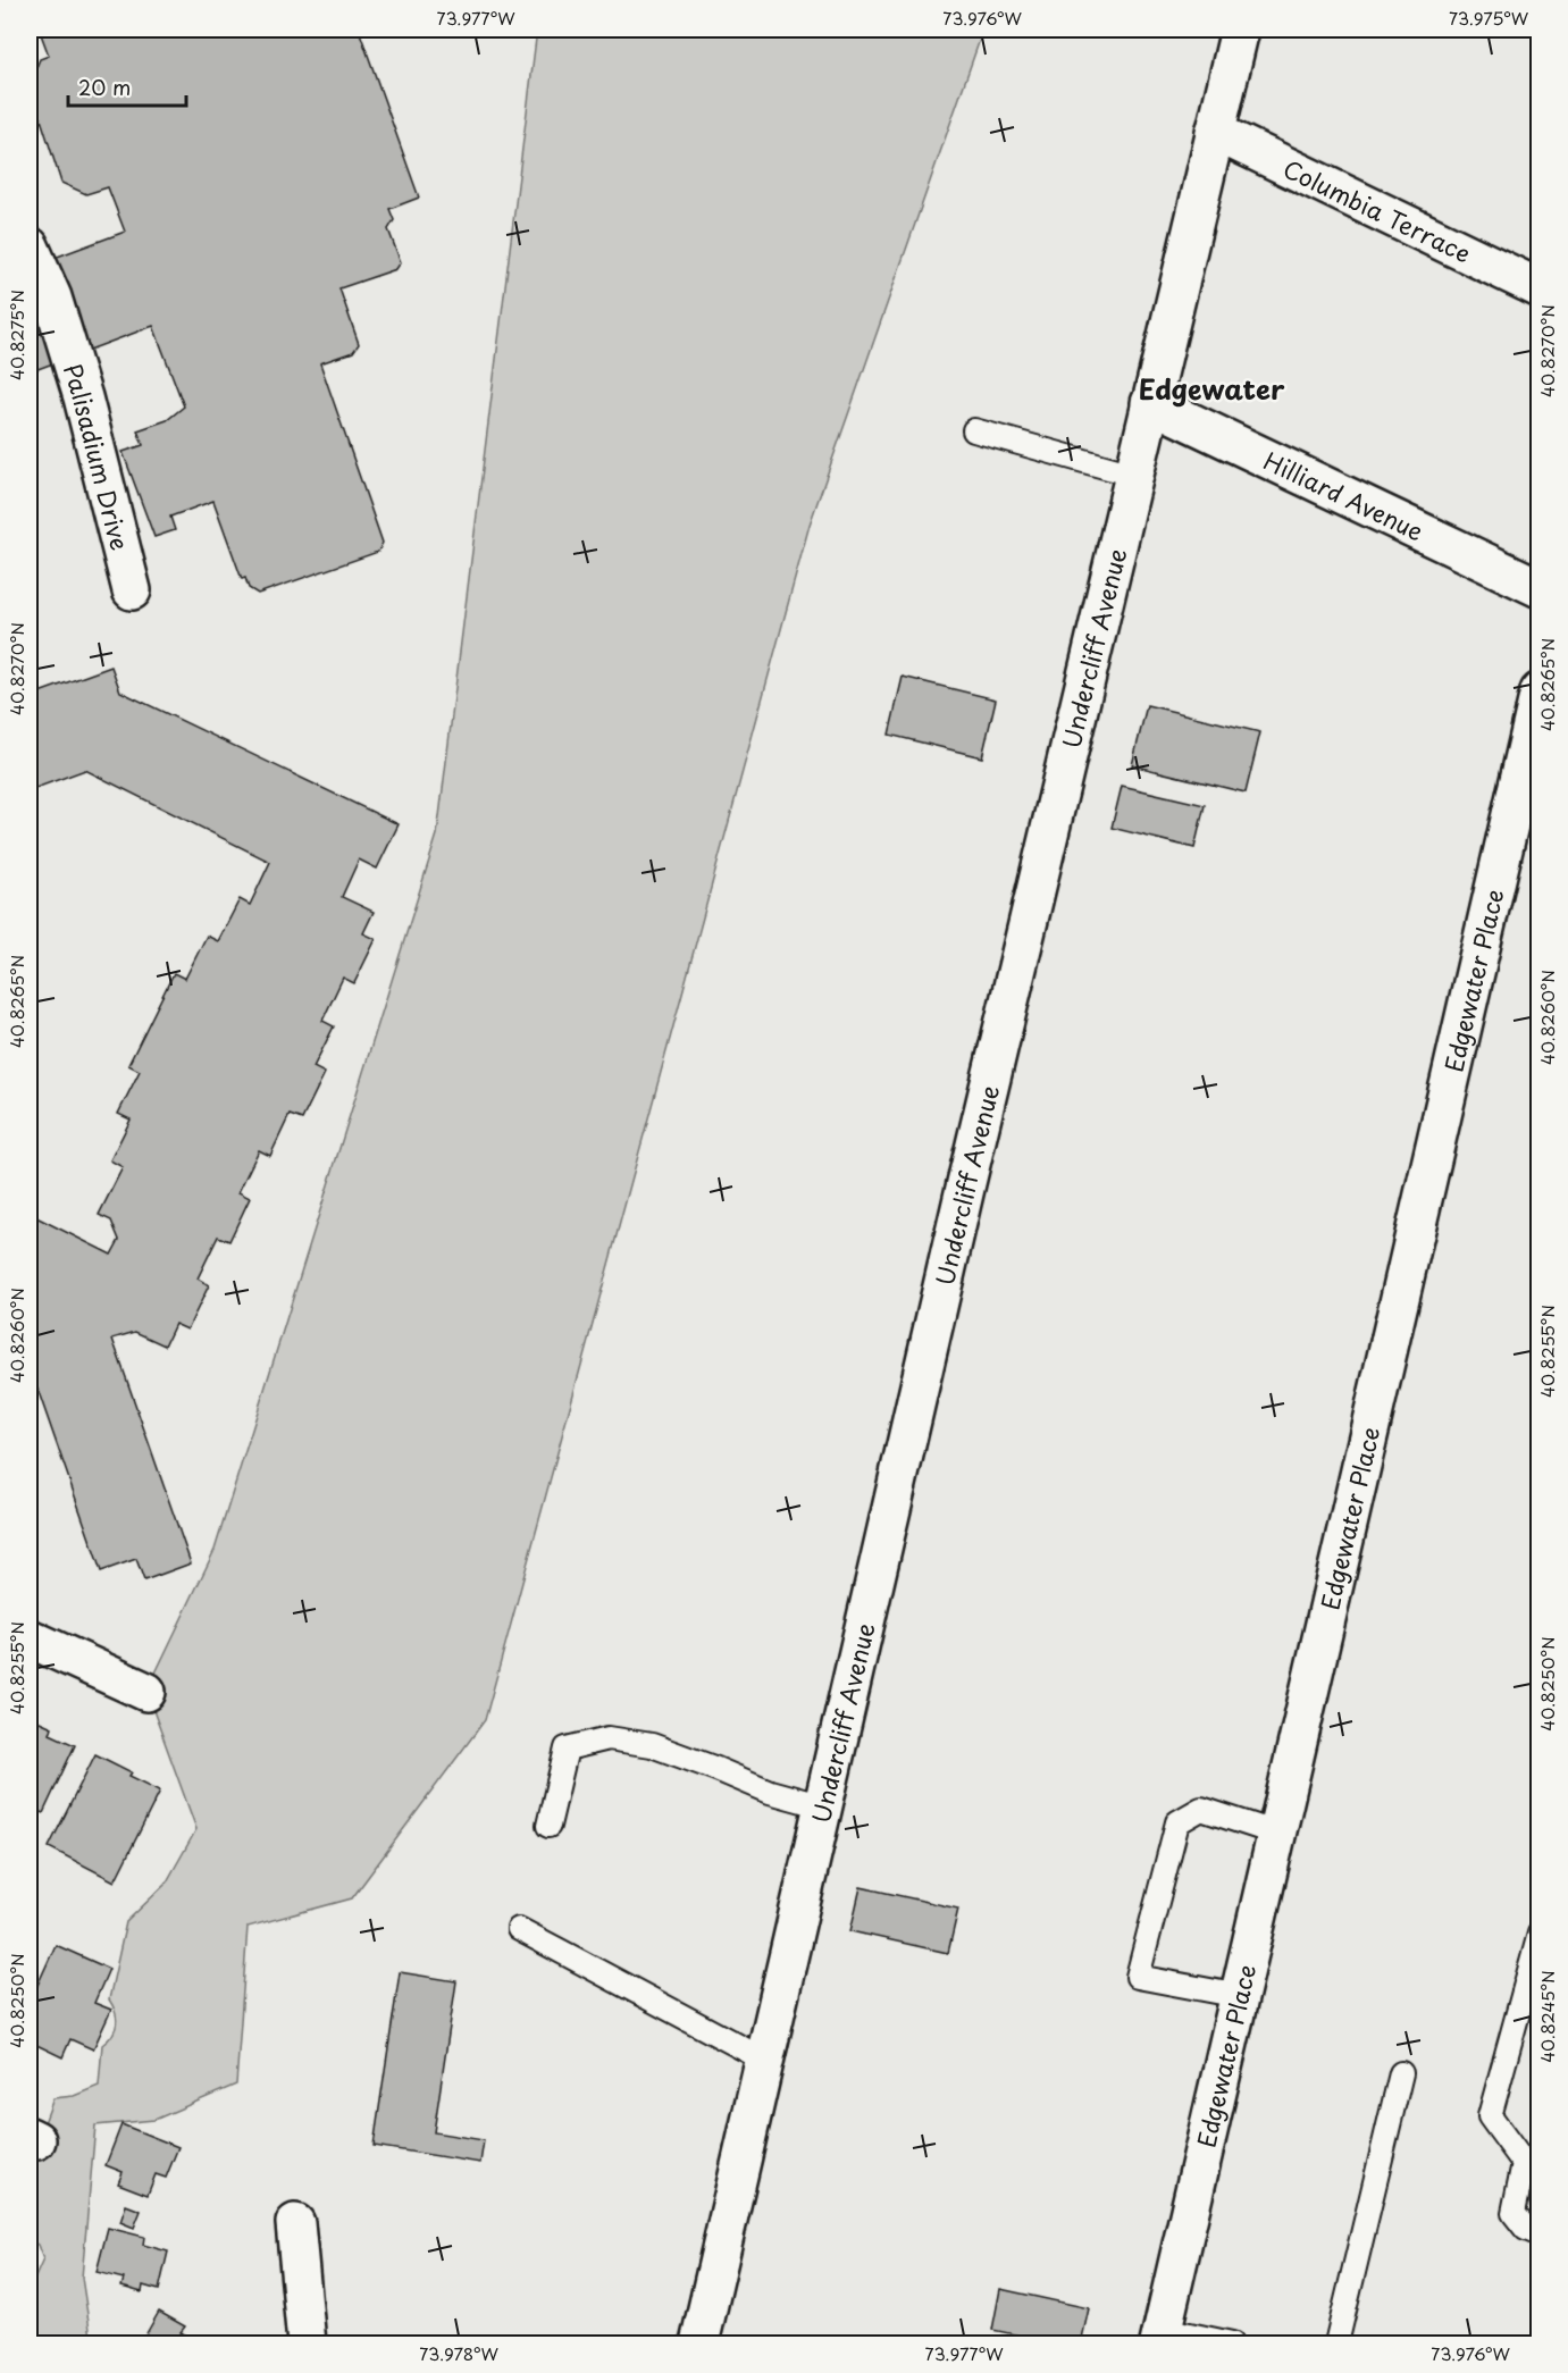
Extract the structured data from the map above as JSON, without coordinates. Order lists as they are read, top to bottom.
{
  "streets": {
    "street": [
      "Columbia Terrace",
      "Palisadium Drive",
      "Hilliard Avenue",
      "Undercliff Avenue",
      "Edgewater Place"
    ]
  },
  "crossings": [
    ["Columbia Terrace", "Undercliff Avenue"],
    ["Hilliard Avenue", "Undercliff Avenue"]
  ],
  "districts": ["Edgewater"],
  "scale_bar": "20 m",
  "coordinates": [
    "73.977°W",
    "73.976°W",
    "73.975°W",
    "40.8275°N",
    "40.8270°N",
    "40.8265°N",
    "40.8260°N",
    "40.8255°N",
    "40.8250°N",
    "40.8245°N",
    "73.978°W"
  ]
}
